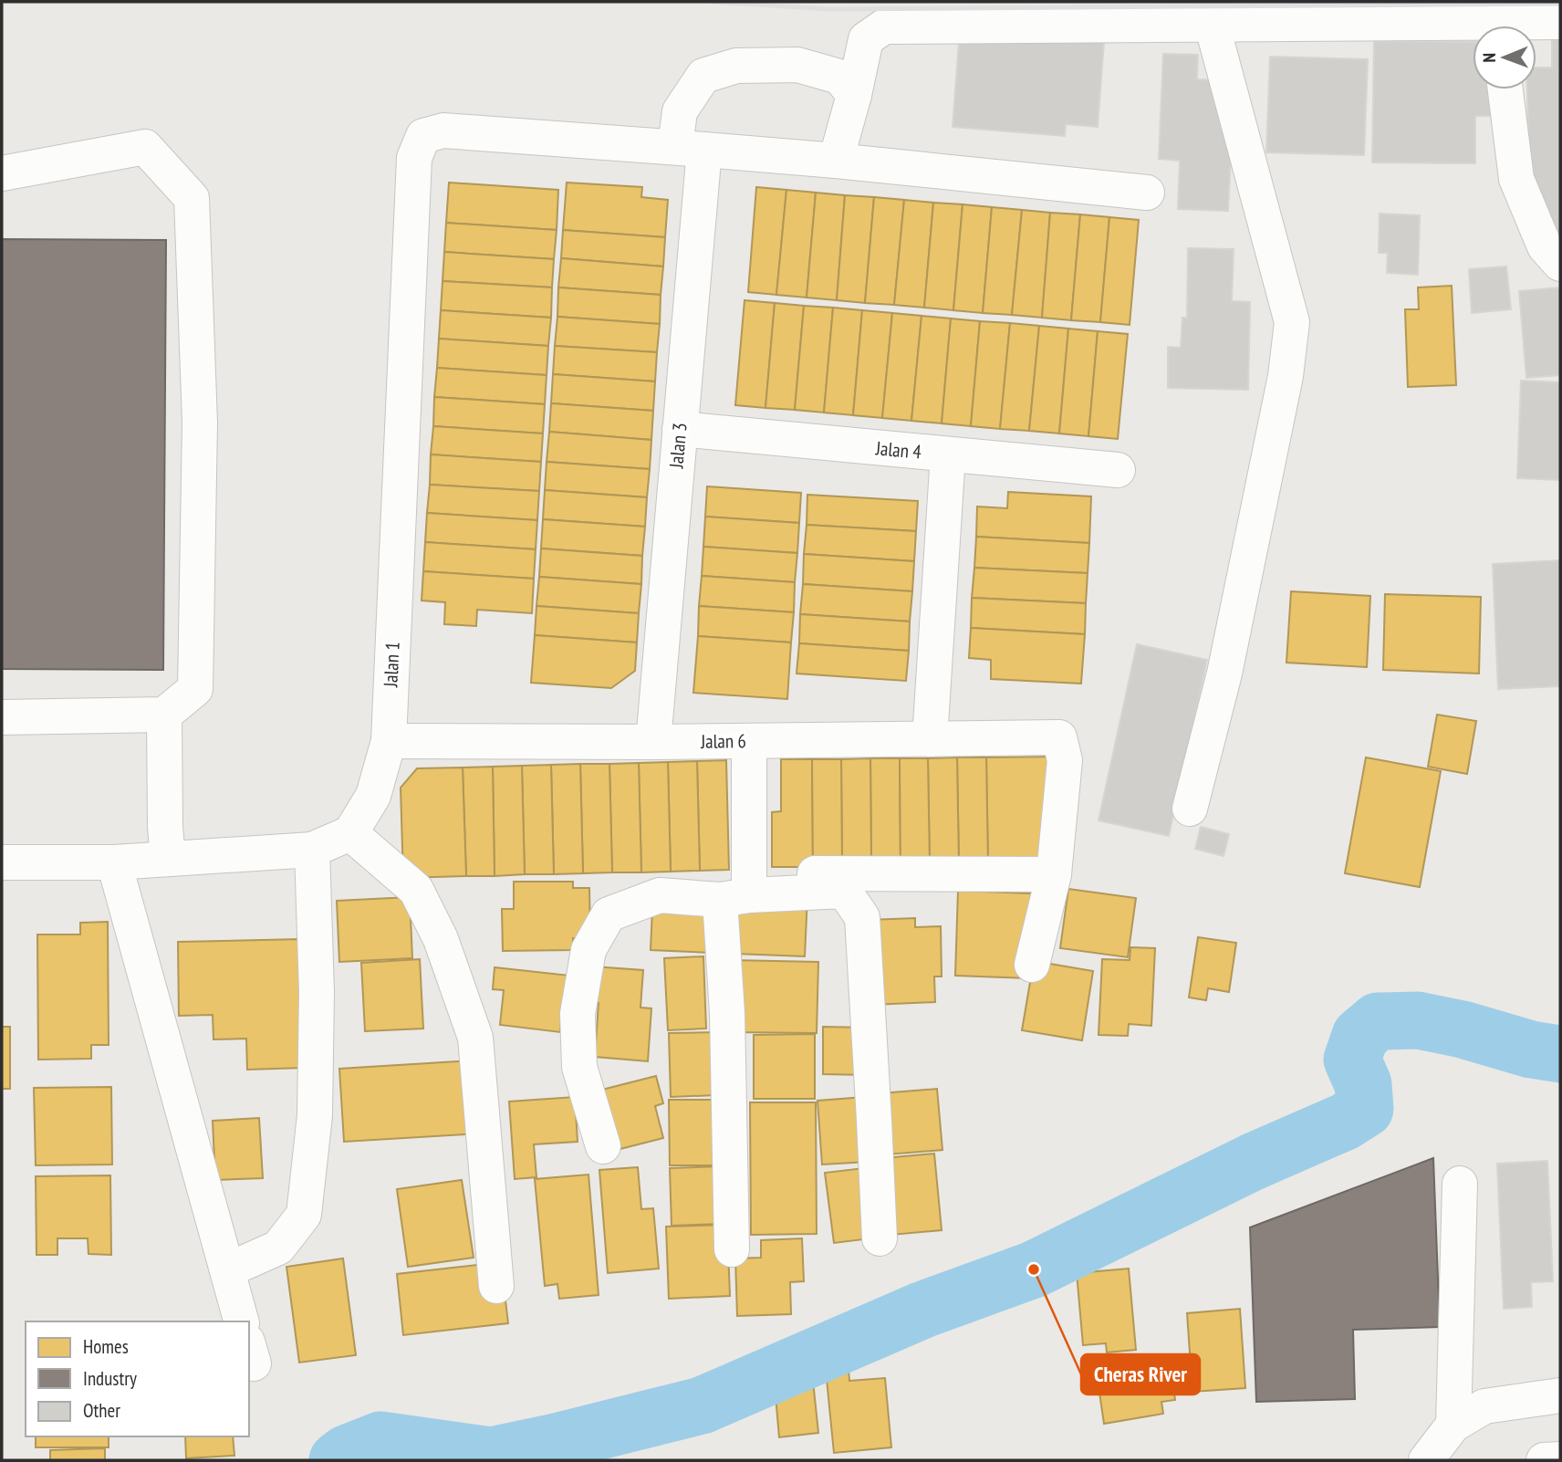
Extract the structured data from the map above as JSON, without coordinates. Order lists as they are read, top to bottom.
{
  "streets": {
    "street": [
      "Jalan 3",
      "Jalan 4",
      "Jalan 1",
      "Jalan 6"
    ]
  },
  "crossings": [
    ["Jalan 3", "Jalan 4"],
    ["Jalan 3", "Jalan 1"],
    ["Jalan 3", "Jalan 6"],
    ["Jalan 1", "Jalan 6"]
  ],
  "places": ["Cheras River"],
  "legend": ["Homes", "Industry", "Other"],
  "north": "left"
}
